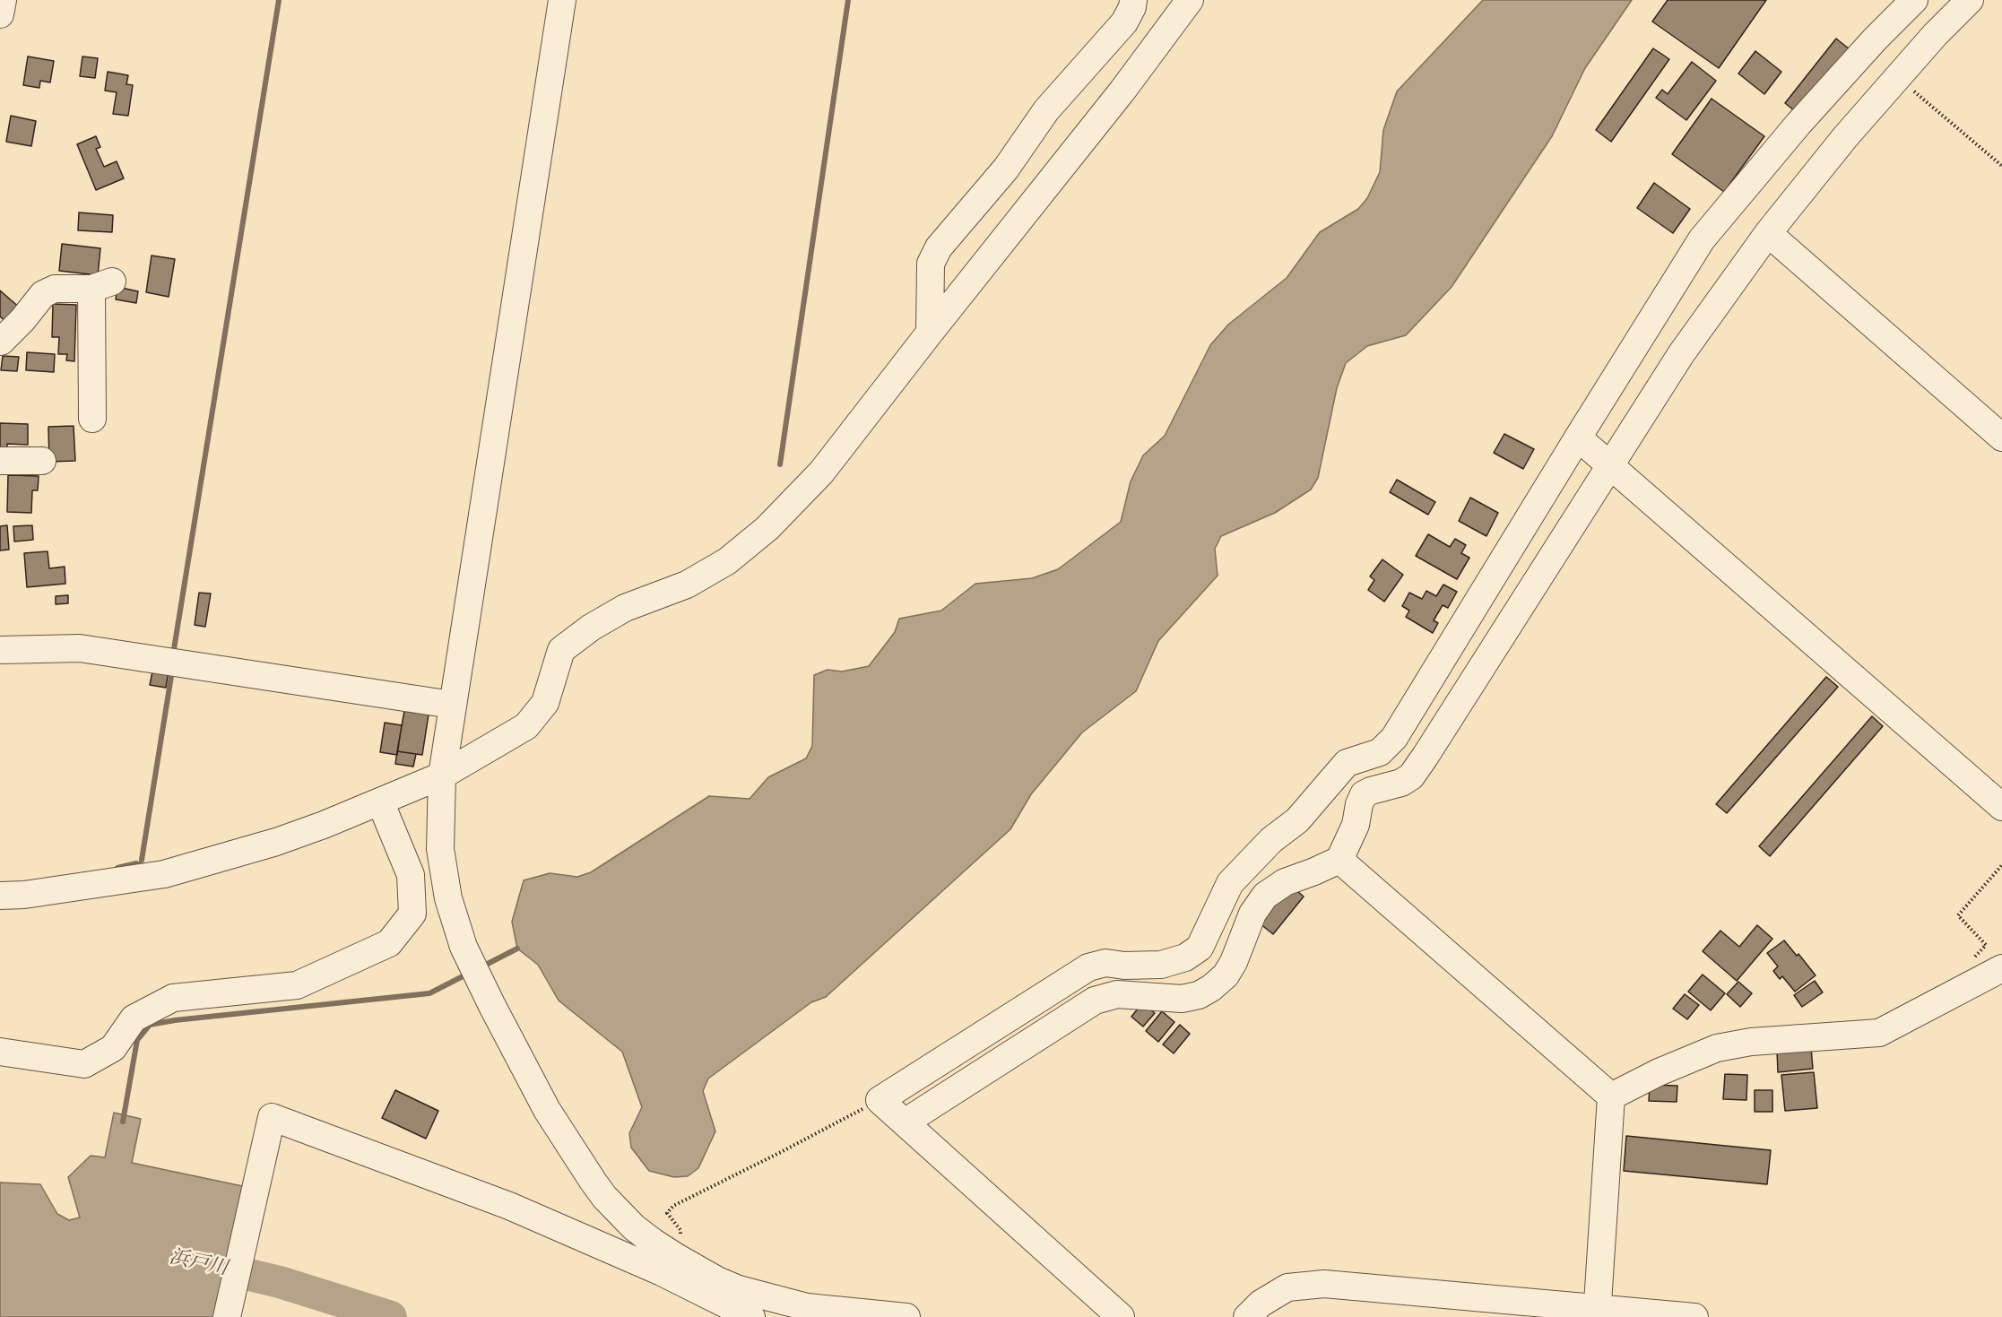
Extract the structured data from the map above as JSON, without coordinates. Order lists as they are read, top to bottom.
{
  "water": ["浜戸川"]
}
